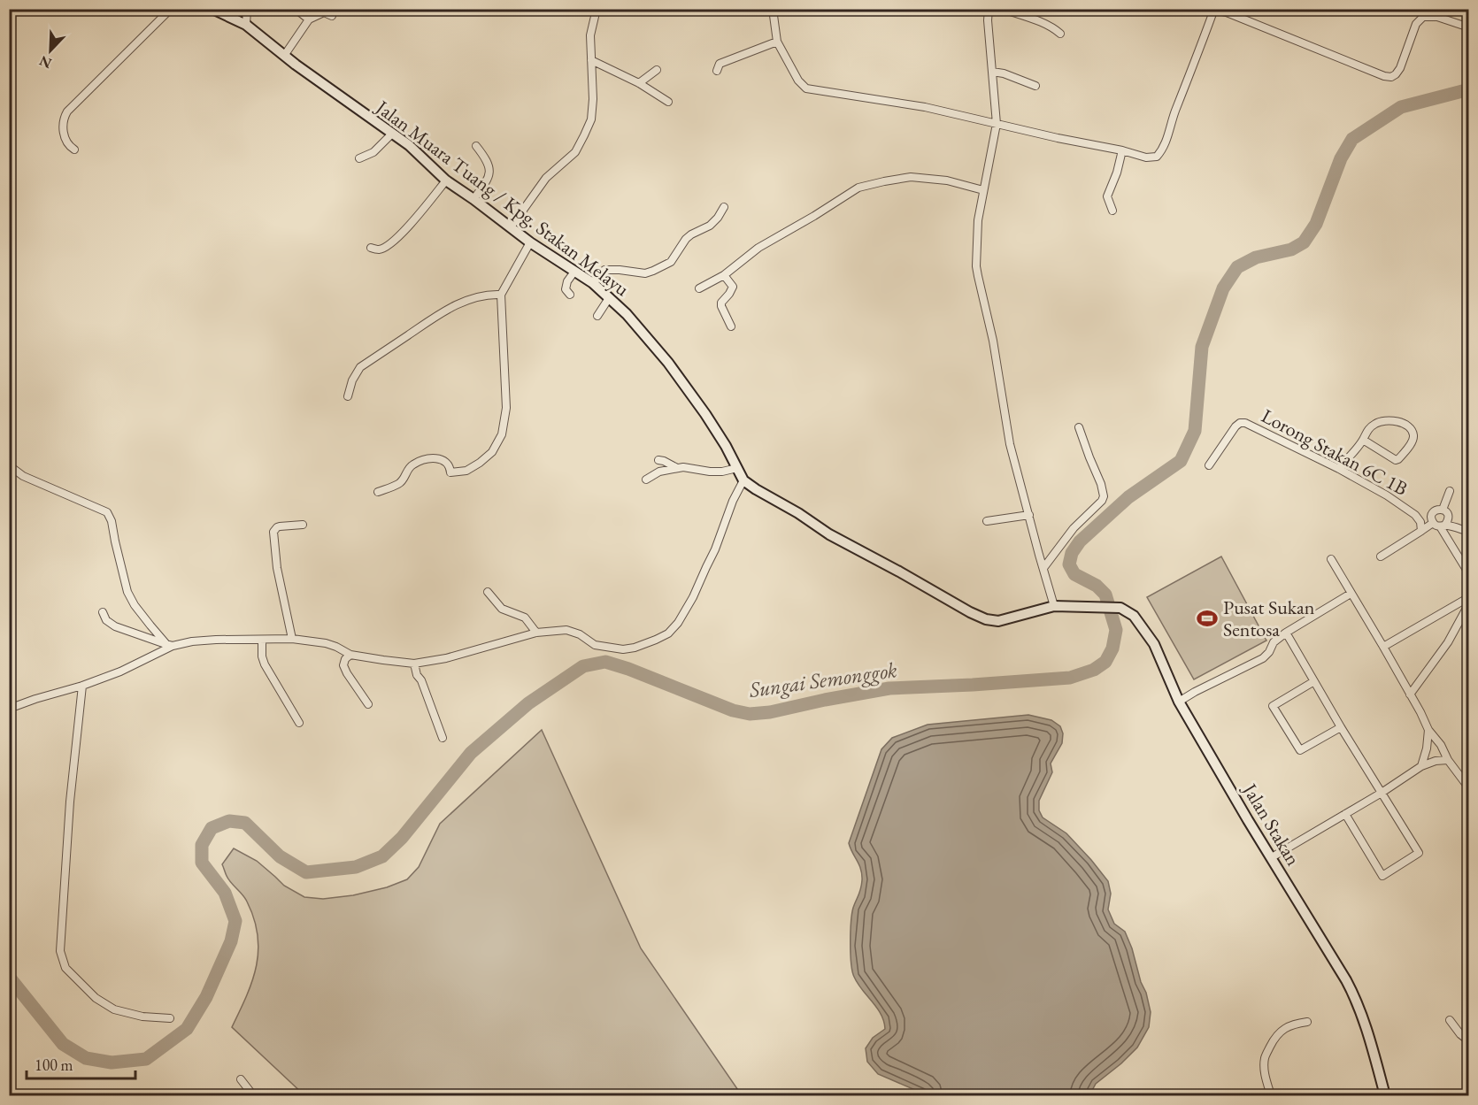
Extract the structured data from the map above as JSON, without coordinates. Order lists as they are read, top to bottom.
{
  "streets": {
    "main road": ["Jalan Muara Tuang / Kpg. Stakan Melayu", "Jalan Stakan"],
    "street": ["Lorong Stakan 6C 1B"]
  },
  "water": ["Sungai Semonggok"],
  "places": {
    "sports": ["Pusat Sukan Sentosa"]
  },
  "scale_bar": "100 m",
  "north": "bottom left"
}
